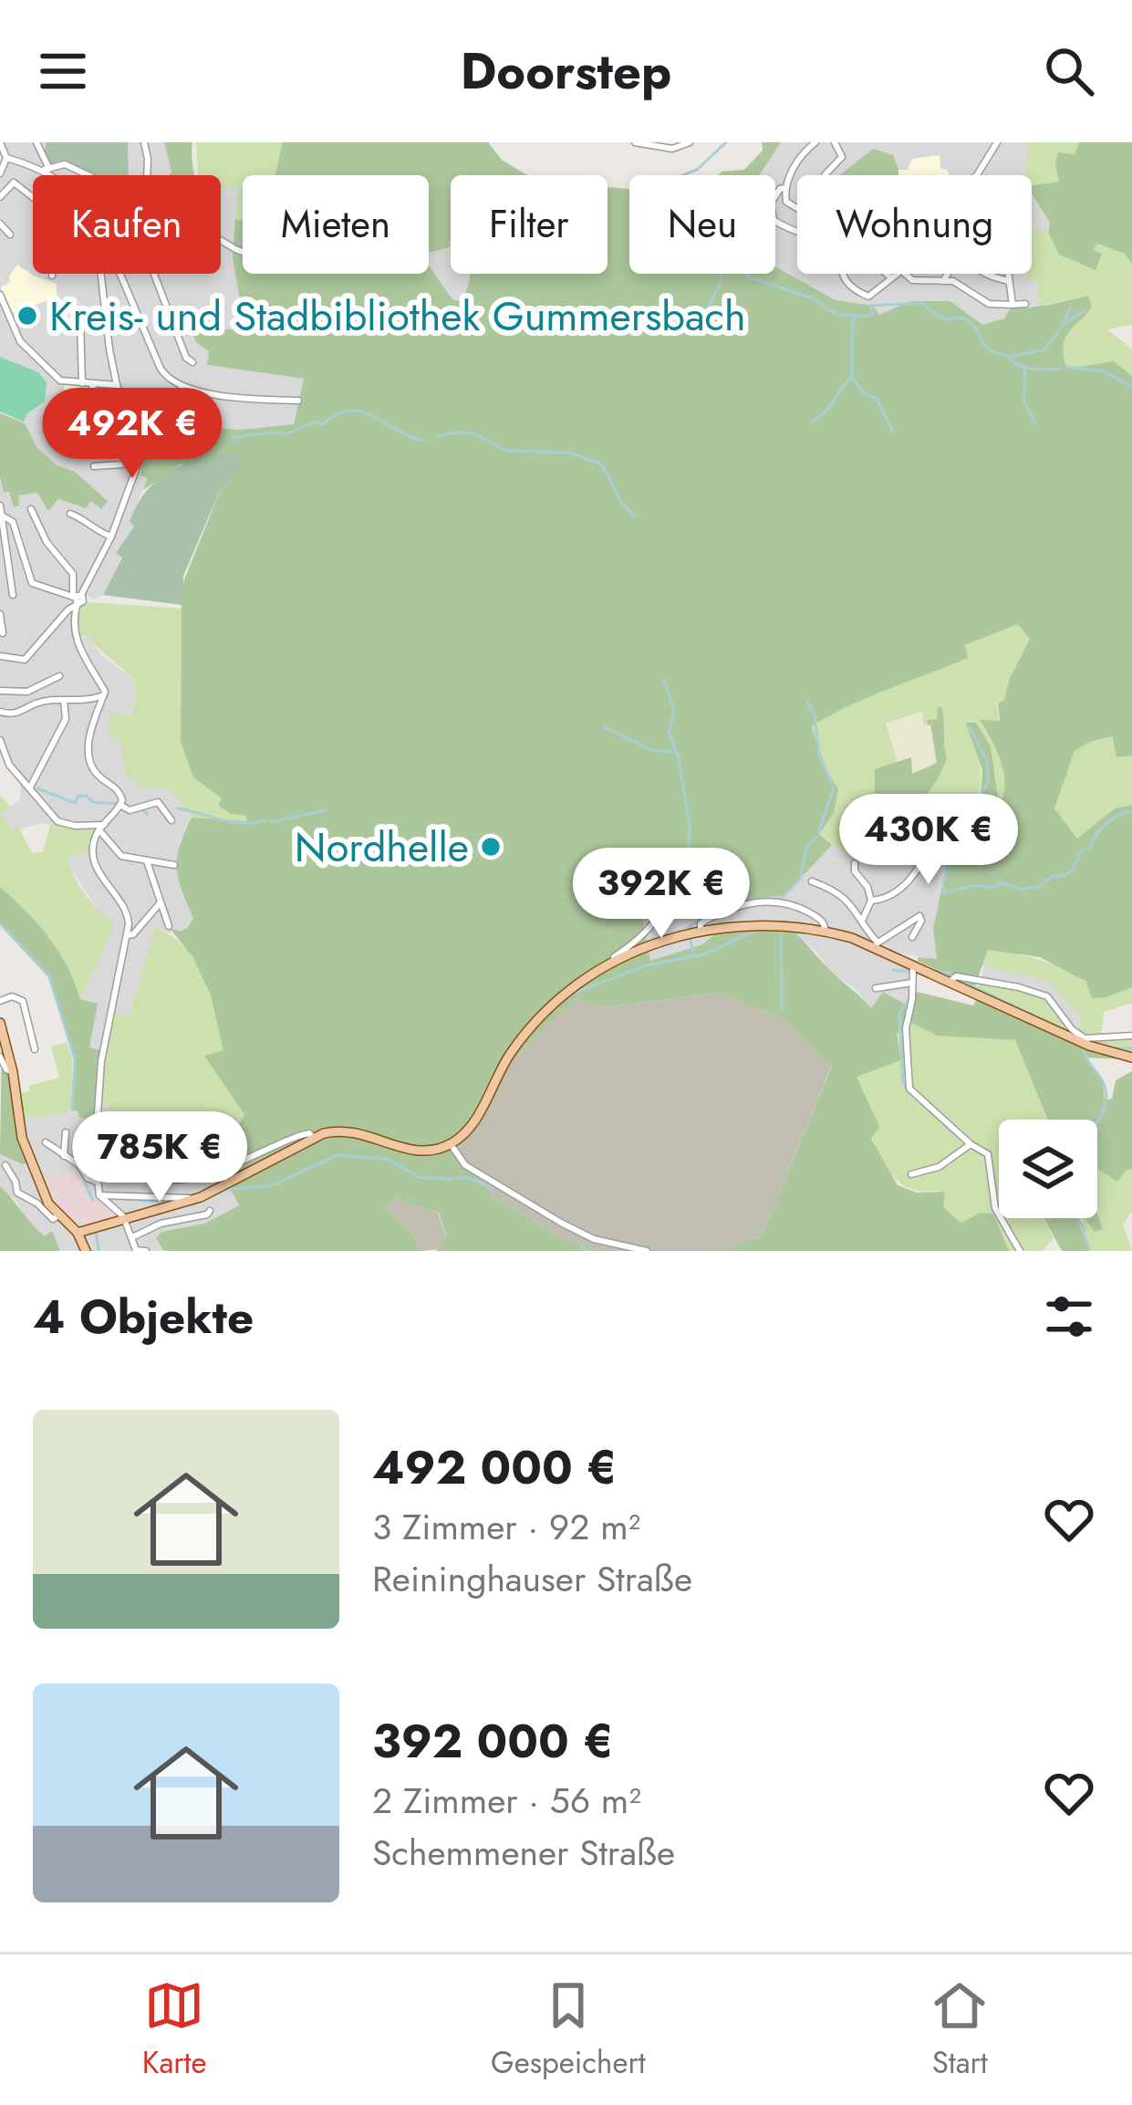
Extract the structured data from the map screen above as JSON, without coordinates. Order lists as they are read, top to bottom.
{
  "places": ["Kreis- und Stadbibliothek Gummersbach", "Nordhelle"],
  "page": {
    "header": "Doorstep",
    "chip": [
      "Kaufen",
      "Mieten",
      "Filter",
      "Neu",
      "Wohnung"
    ],
    "price": [
      "492K €",
      "430K €",
      "392K €",
      "785K €"
    ],
    "heading": "4 Objekte",
    "list": [
      {
        "name": "492 000 €",
        "note": "3 Zimmer · 92 m² · Reininghauser Straße"
      },
      {
        "name": "392 000 €",
        "note": "2 Zimmer · 56 m² · Schemmener Straße"
      }
    ],
    "tabs": ["Karte", "Gespeichert", "Start"]
  }
}
